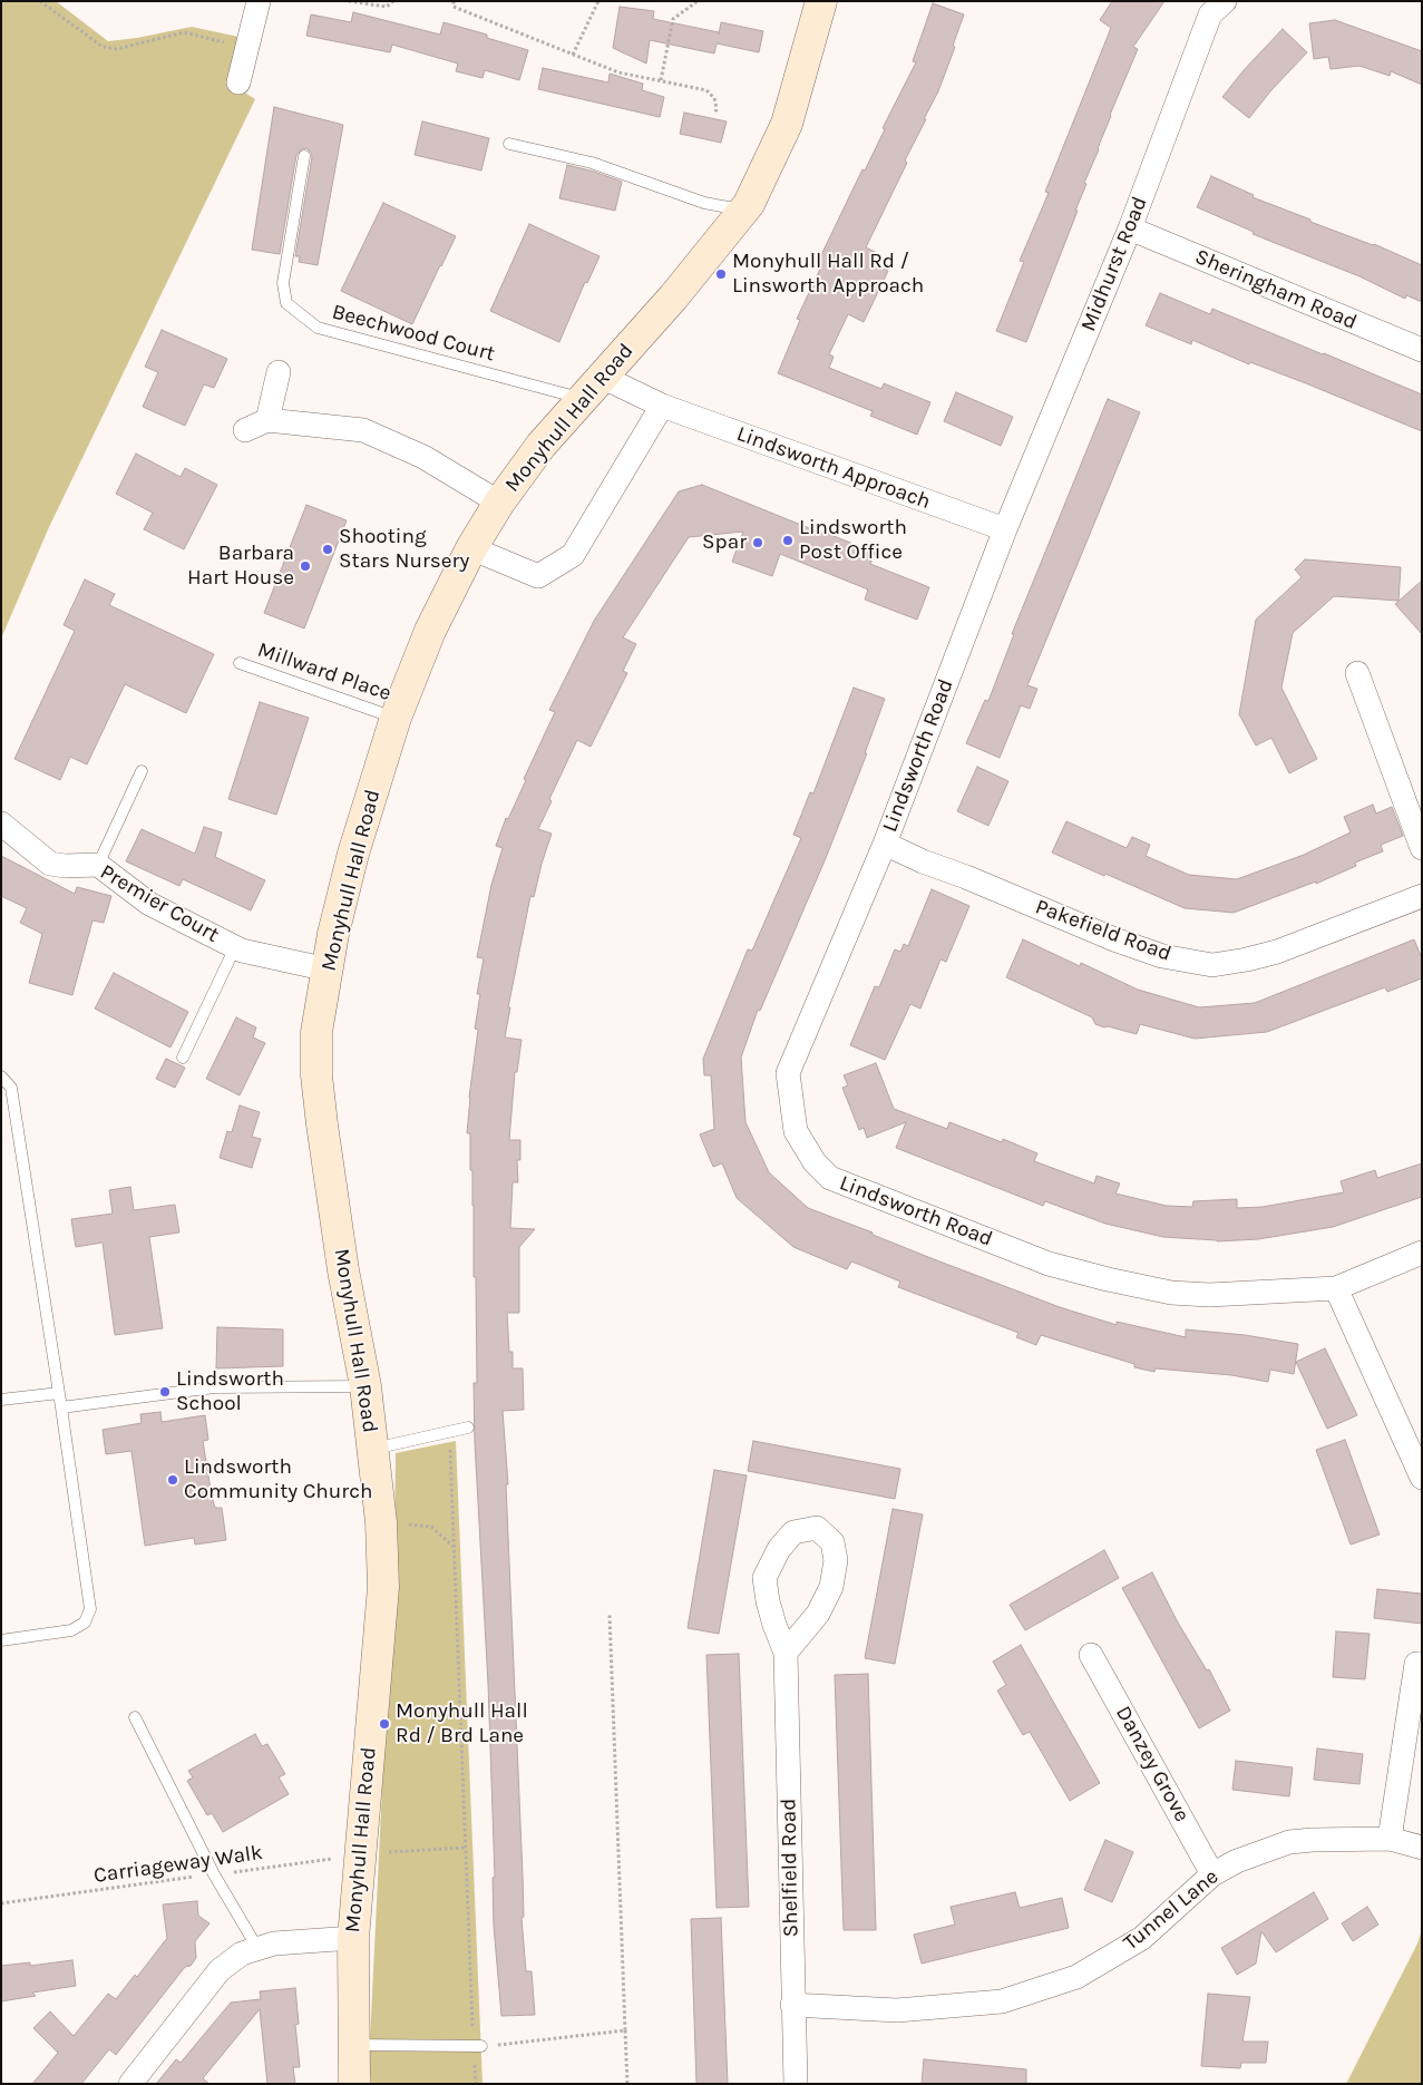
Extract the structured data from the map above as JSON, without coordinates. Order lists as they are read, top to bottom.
{
  "streets": {
    "street": [
      "Midhurst Road",
      "Sheringham Road",
      "Monyhull Hall Road",
      "Lindsworth Approach",
      "Lindsworth Road",
      "Premier Court",
      "Pakefield Road",
      "Danzey Grove",
      "Shelfield Road",
      "Tunnel Lane"
    ],
    "lane": ["Beechwood Court", "Millward Place"],
    "path": ["Carriageway Walk"]
  },
  "crossings": [
    ["Midhurst Road", "Sheringham Road"],
    ["Midhurst Road", "Lindsworth Approach"],
    ["Midhurst Road", "Lindsworth Road"],
    ["Beechwood Court", "Monyhull Hall Road"],
    ["Monyhull Hall Road", "Lindsworth Approach"],
    ["Monyhull Hall Road", "Millward Place"],
    ["Monyhull Hall Road", "Premier Court"],
    ["Monyhull Hall Road", "Carriageway Walk"],
    ["Lindsworth Approach", "Lindsworth Road"],
    ["Lindsworth Road", "Pakefield Road"],
    ["Danzey Grove", "Tunnel Lane"],
    ["Shelfield Road", "Tunnel Lane"]
  ],
  "places": [
    "Monyhull Hall Rd / Linsworth Approach",
    "Lindsworth Post Office",
    "Spar",
    "Shooting Stars Nursery",
    "Barbara Hart House",
    "Lindsworth School",
    "Lindsworth Community Church",
    "Monyhull Hall Rd / Brd Lane"
  ]
}
